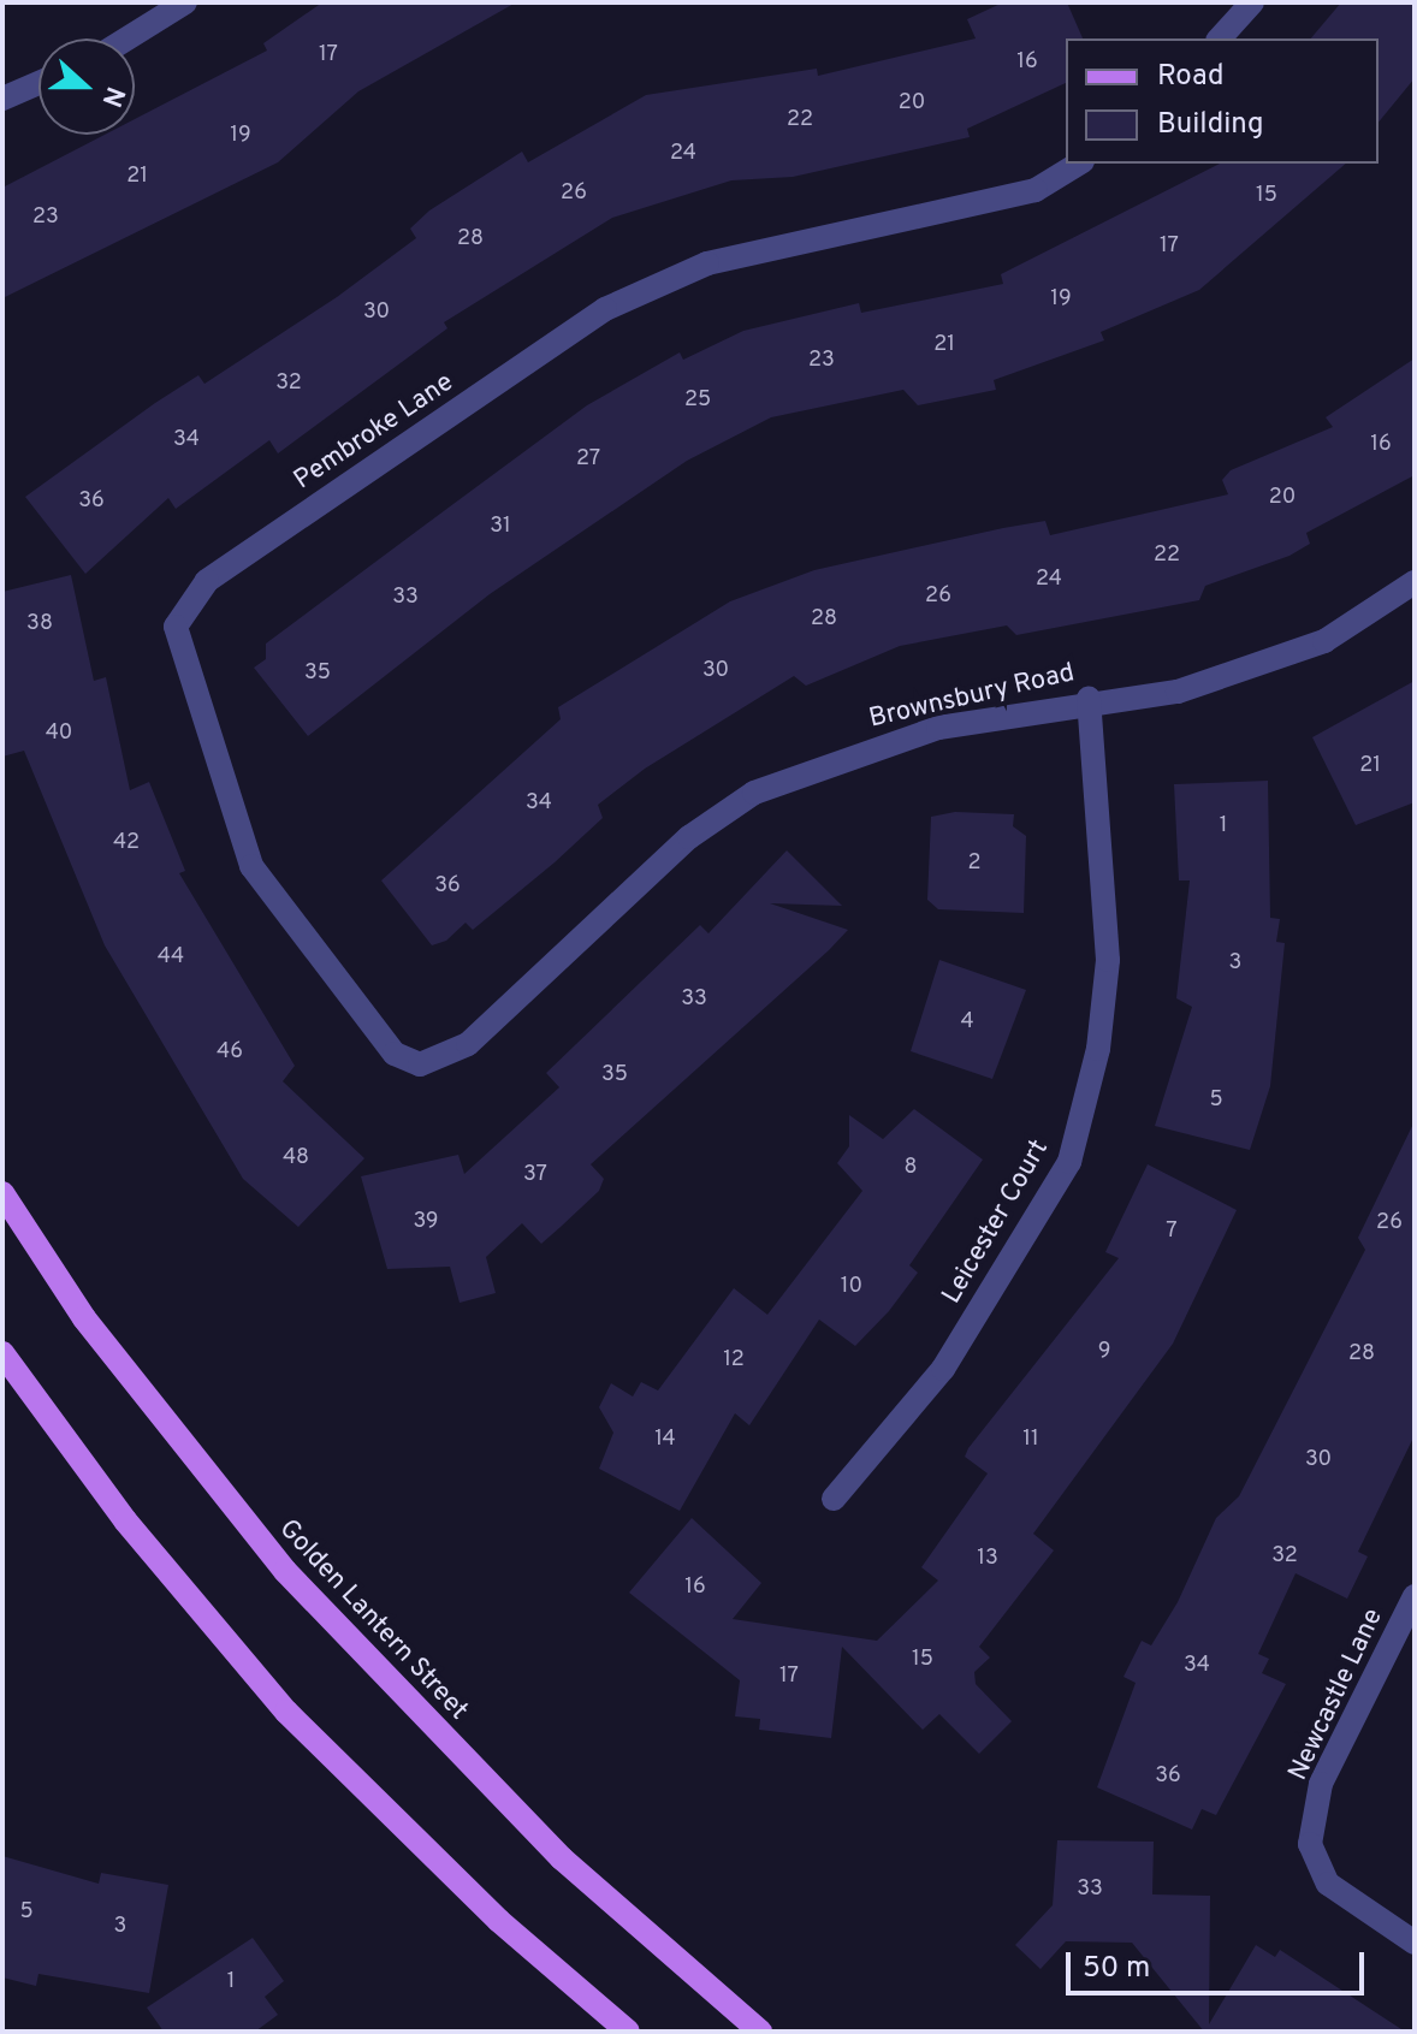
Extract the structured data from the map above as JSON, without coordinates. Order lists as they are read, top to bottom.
{
  "streets": {
    "main road": ["Golden Lantern Street"],
    "street": [
      "Pembroke Lane",
      "Brownsbury Road",
      "Leicester Court",
      "Newcastle Lane"
    ]
  },
  "crossings": [
    ["Pembroke Lane", "Brownsbury Road"],
    ["Brownsbury Road", "Leicester Court"]
  ],
  "house_numbers": [
    "17",
    "16",
    "20",
    "22",
    "19",
    "24",
    "21",
    "26",
    "15",
    "23",
    "28",
    "17",
    "19",
    "30",
    "21",
    "23",
    "32",
    "25",
    "34",
    "16",
    "27",
    "20",
    "36",
    "31",
    "22",
    "24",
    "26",
    "33",
    "28",
    "38",
    "30",
    "35",
    "40",
    "21",
    "34",
    "1",
    "42",
    "2",
    "36",
    "44",
    "3",
    "33",
    "4",
    "46",
    "35",
    "5",
    "48",
    "8",
    "37",
    "39",
    "26",
    "7",
    "10",
    "9",
    "28",
    "12",
    "14",
    "11",
    "30",
    "32",
    "13",
    "16",
    "15",
    "34",
    "17",
    "36",
    "33",
    "5",
    "3",
    "1"
  ],
  "legend": ["Road", "Building"],
  "scale_bar": "50 m",
  "north": "right"
}
